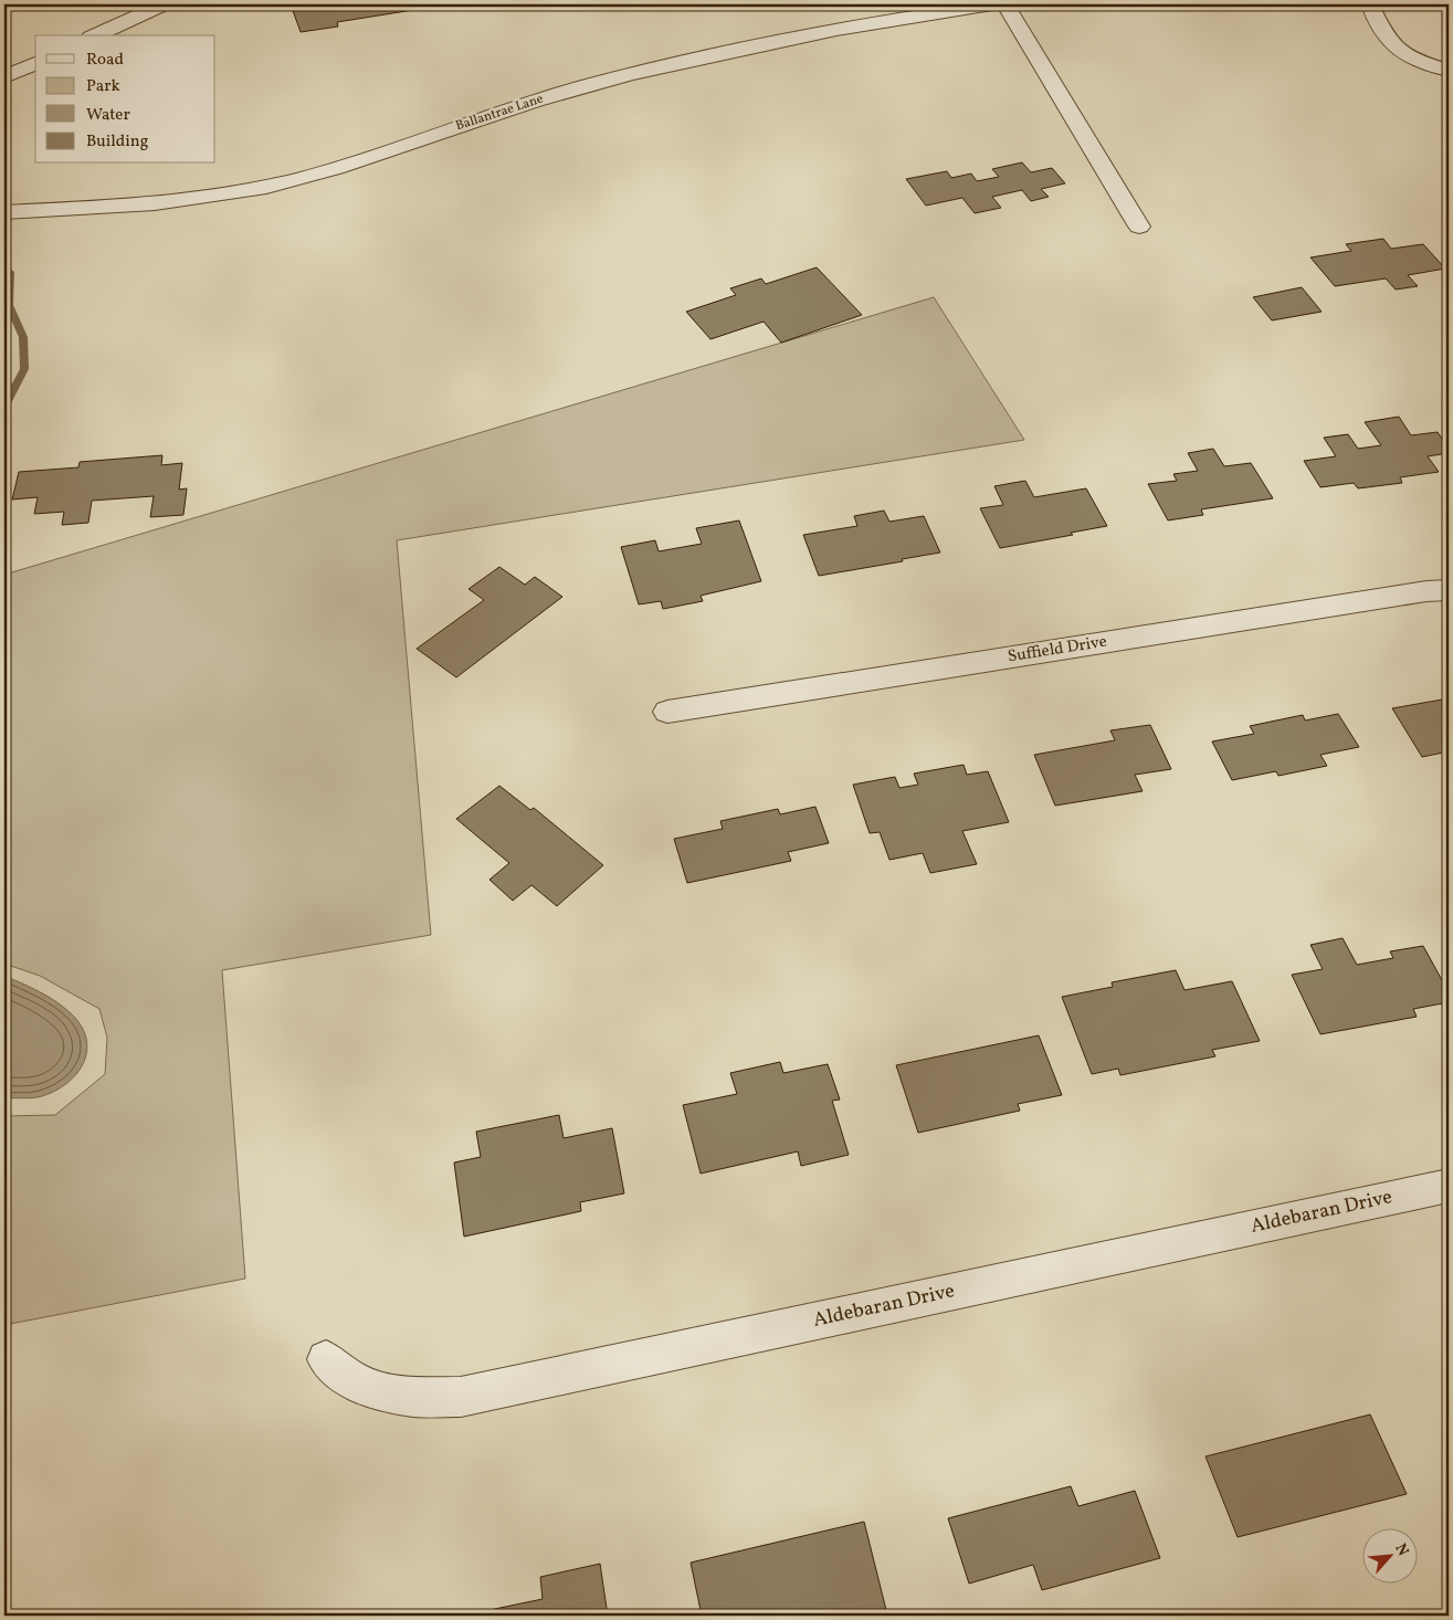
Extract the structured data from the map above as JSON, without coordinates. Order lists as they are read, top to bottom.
{
  "streets": {
    "street": ["Ballantrae Lane", "Suffield Drive", "Aldebaran Drive"]
  },
  "legend": [
    "Road",
    "Park",
    "Water",
    "Building"
  ],
  "north": "top right"
}
